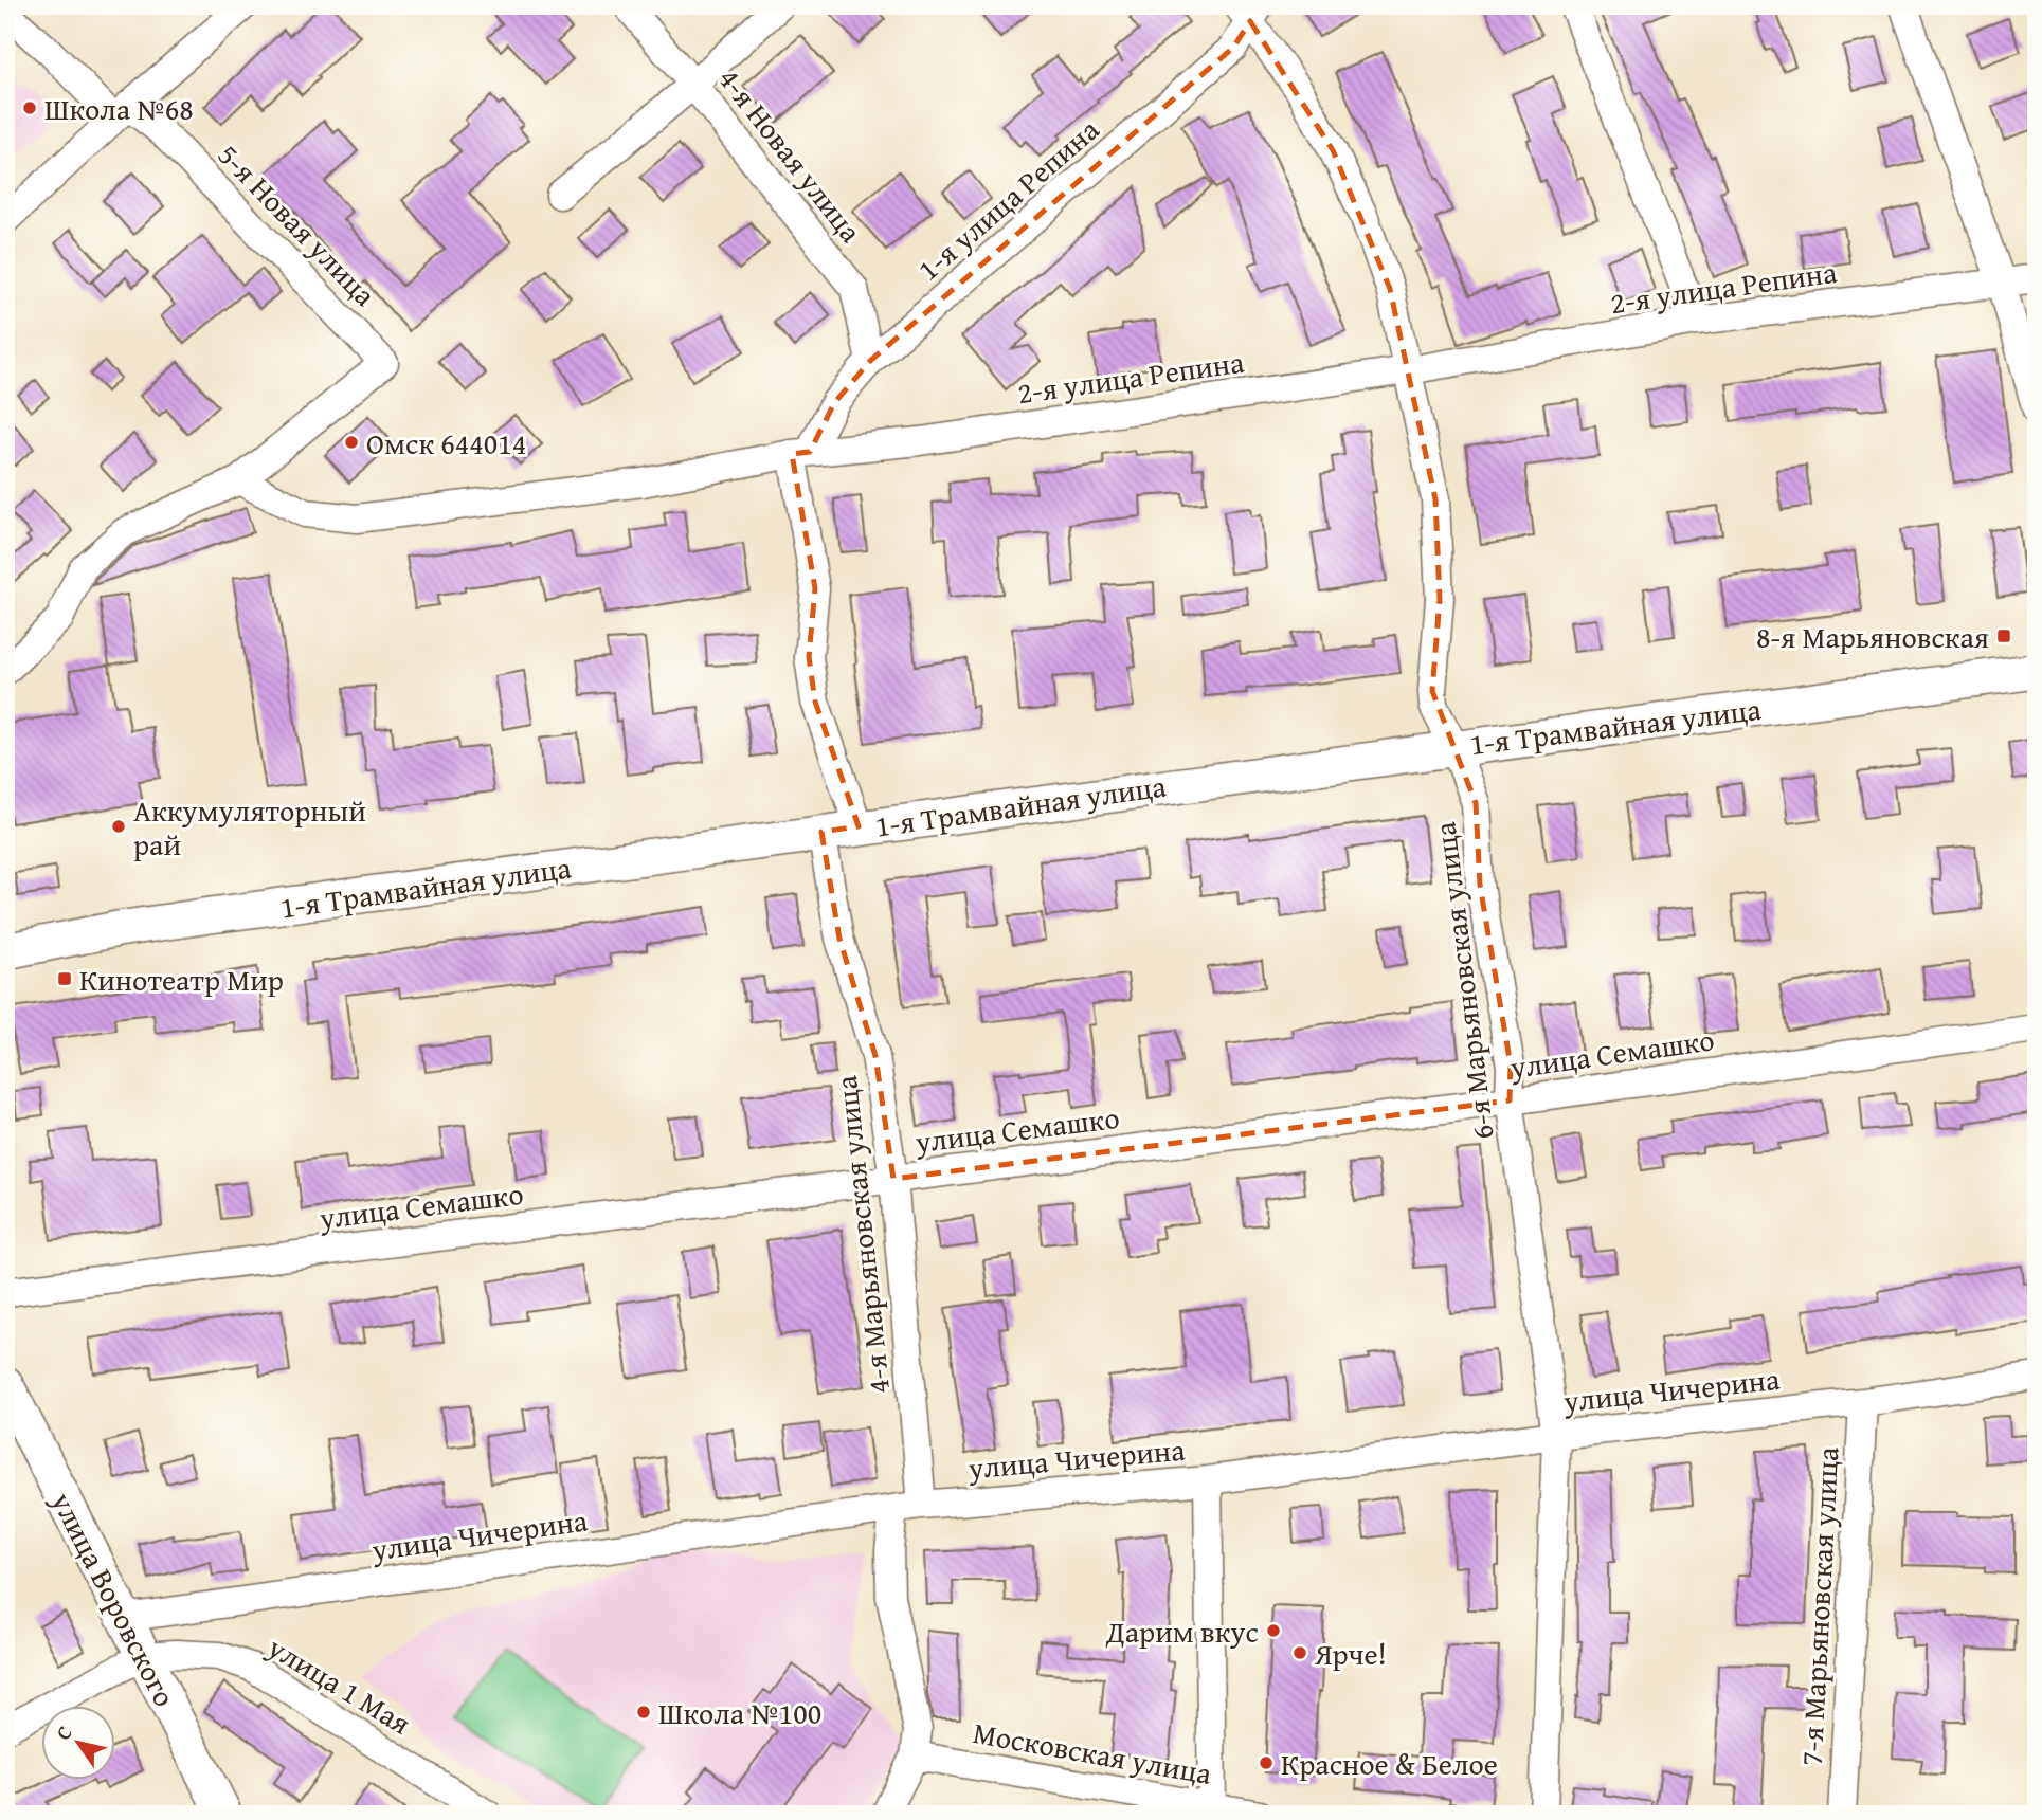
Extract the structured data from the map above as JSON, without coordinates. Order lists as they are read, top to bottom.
{
  "streets": {
    "main road": ["1-я Трамвайная улица", "улица Воровского"],
    "street": [
      "4-я Новая улица",
      "1-я улица Репина",
      "5-я Новая улица",
      "2-я улица Репина",
      "6-я Марьяновская улица",
      "улица Семашко",
      "4-я Марьяновская улица",
      "улица Чичерина",
      "7-я Марьяновская улица",
      "улица 1 Мая",
      "Московская улица"
    ]
  },
  "crossings": [
    ["4-я Новая улица", "1-я улица Репина"],
    ["1-я улица Репина", "2-я улица Репина"],
    ["1-я улица Репина", "6-я Марьяновская улица"],
    ["5-я Новая улица", "2-я улица Репина"],
    ["2-я улица Репина", "6-я Марьяновская улица"],
    ["1-я Трамвайная улица", "6-я Марьяновская улица"],
    ["1-я Трамвайная улица", "4-я Марьяновская улица"],
    ["6-я Марьяновская улица", "улица Семашко"],
    ["6-я Марьяновская улица", "улица Чичерина"],
    ["улица Семашко", "4-я Марьяновская улица"],
    ["4-я Марьяновская улица", "улица Чичерина"],
    ["улица Чичерина", "улица Воровского"],
    ["улица Чичерина", "7-я Марьяновская улица"],
    ["улица Воровского", "улица 1 Мая"]
  ],
  "places": {
    "other": [
      "Школа №68",
      "Омск 644014",
      "Аккумуляторный рай",
      "Дарим вкус",
      "Ярче!",
      "Школа №100",
      "Красное & Белое"
    ],
    "transit": ["8-я Марьяновская", "Кинотеатр Мир"]
  },
  "north": "top left"
}
